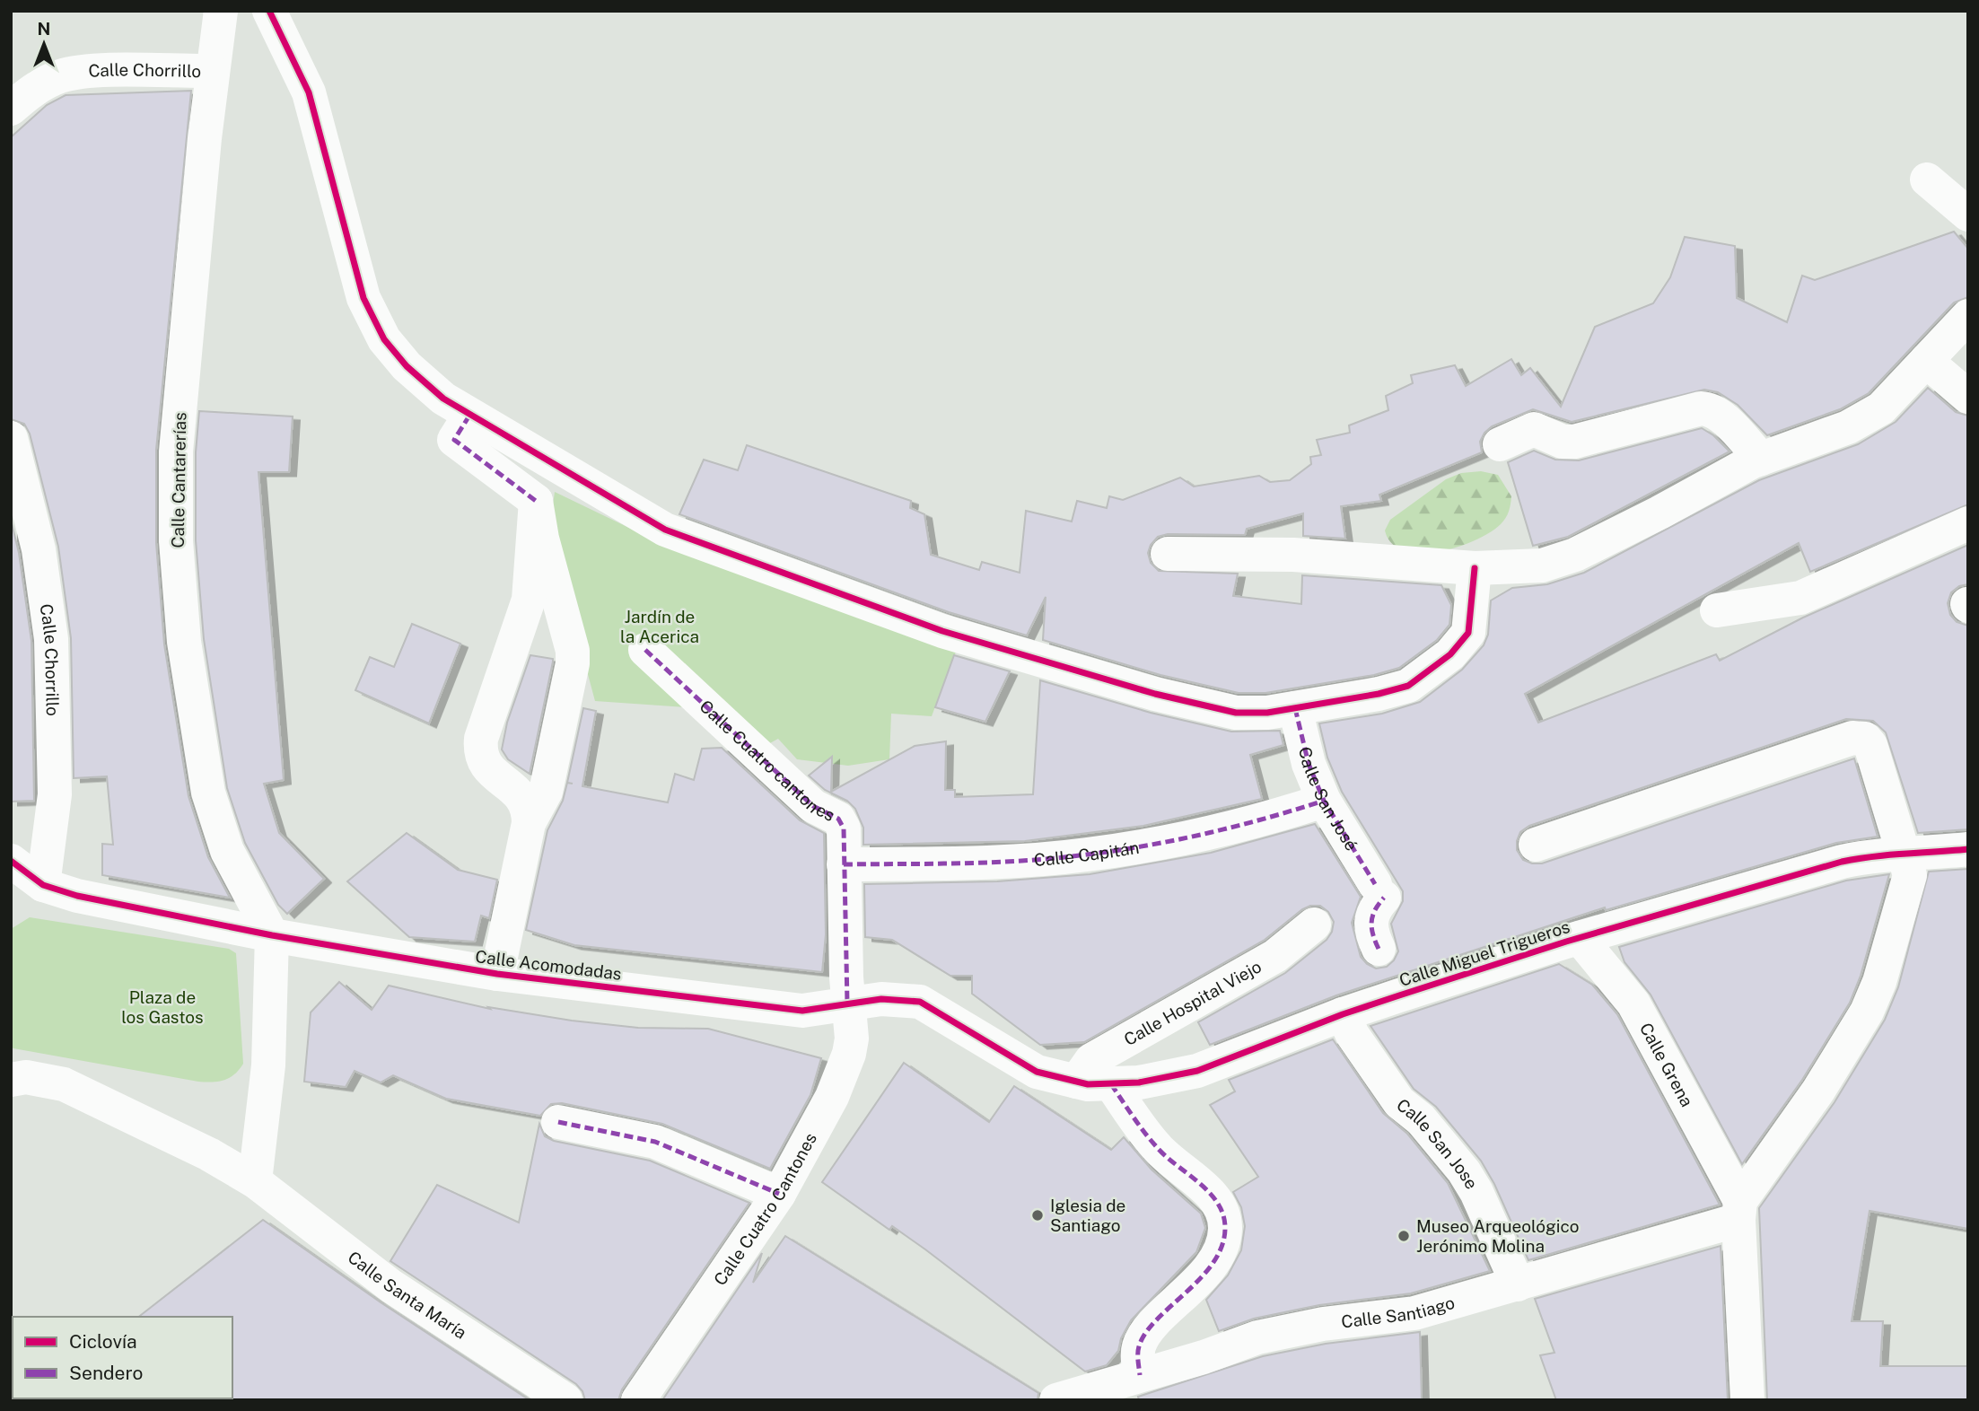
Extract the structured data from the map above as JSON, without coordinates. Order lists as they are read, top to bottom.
{
  "streets": {
    "street": [
      "Calle Chorrillo",
      "Calle Cantarerías",
      "Calle Cuatro cantones",
      "Calle San José",
      "Calle Capitán",
      "Calle Miguel Trigueros",
      "Calle Acomodadas",
      "Calle Hospital Viejo",
      "Calle Grena",
      "Calle San Jose",
      "Calle Cuatro Cantones",
      "Calle Santa María",
      "Calle Santiago"
    ]
  },
  "crossings": [
    ["Calle Chorrillo", "Calle Cantarerías"],
    ["Calle Chorrillo", "Calle Acomodadas"],
    ["Calle Cantarerías", "Calle Acomodadas"],
    ["Calle Cuatro cantones", "Calle Capitán"],
    ["Calle Cuatro cantones", "Calle Acomodadas"],
    ["Calle Cuatro cantones", "Calle Cuatro Cantones"],
    ["Calle San José", "Calle Capitán"],
    ["Calle Miguel Trigueros", "Calle Acomodadas"],
    ["Calle Miguel Trigueros", "Calle Hospital Viejo"],
    ["Calle Miguel Trigueros", "Calle Grena"],
    ["Calle Miguel Trigueros", "Calle San Jose"],
    ["Calle Acomodadas", "Calle Hospital Viejo"],
    ["Calle Acomodadas", "Calle Cuatro Cantones"],
    ["Calle Grena", "Calle Santiago"],
    ["Calle San Jose", "Calle Santiago"]
  ],
  "parks": ["Jardín de la Acerica", "Plaza de los Gastos"],
  "places": ["Iglesia de Santiago", "Museo Arqueológico Jerónimo Molina"],
  "legend": ["Ciclovía", "Sendero"],
  "north": "top"
}
